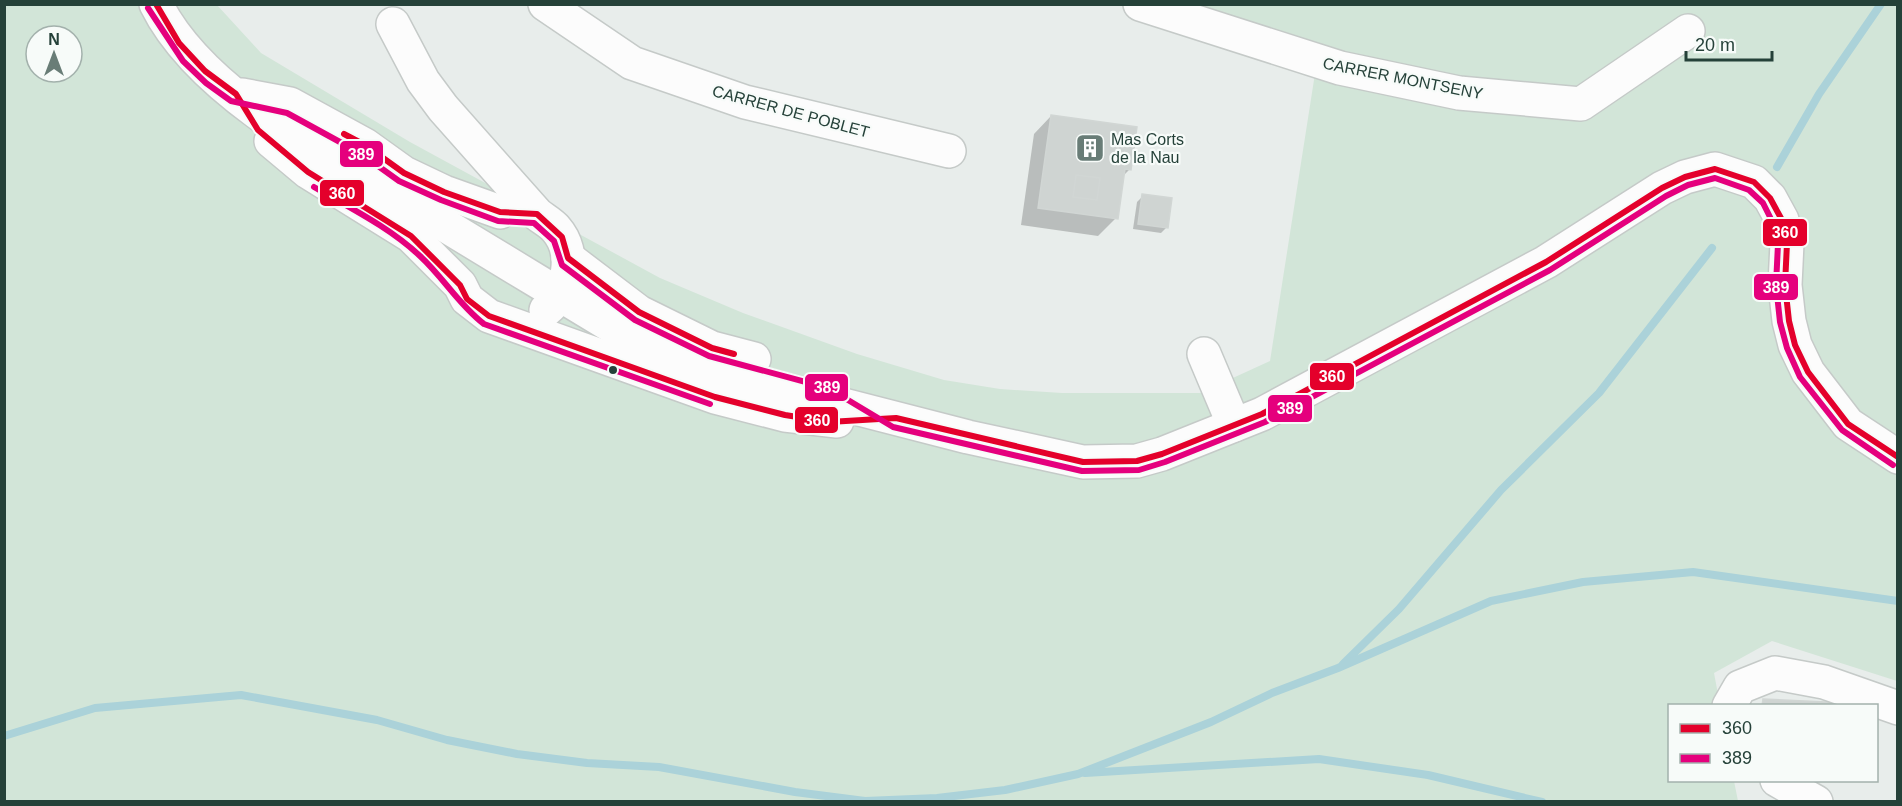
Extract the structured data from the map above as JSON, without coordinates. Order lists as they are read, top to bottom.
{
  "streets": {
    "street": ["CARRER MONTSENY", "CARRER DE POBLET"]
  },
  "places": {
    "building": ["Mas Corts de la Nau"]
  },
  "lines": ["transit line 360", "transit line 389"],
  "legend": ["360", "389"],
  "scale_bar": "20 m",
  "north": "top"
}
